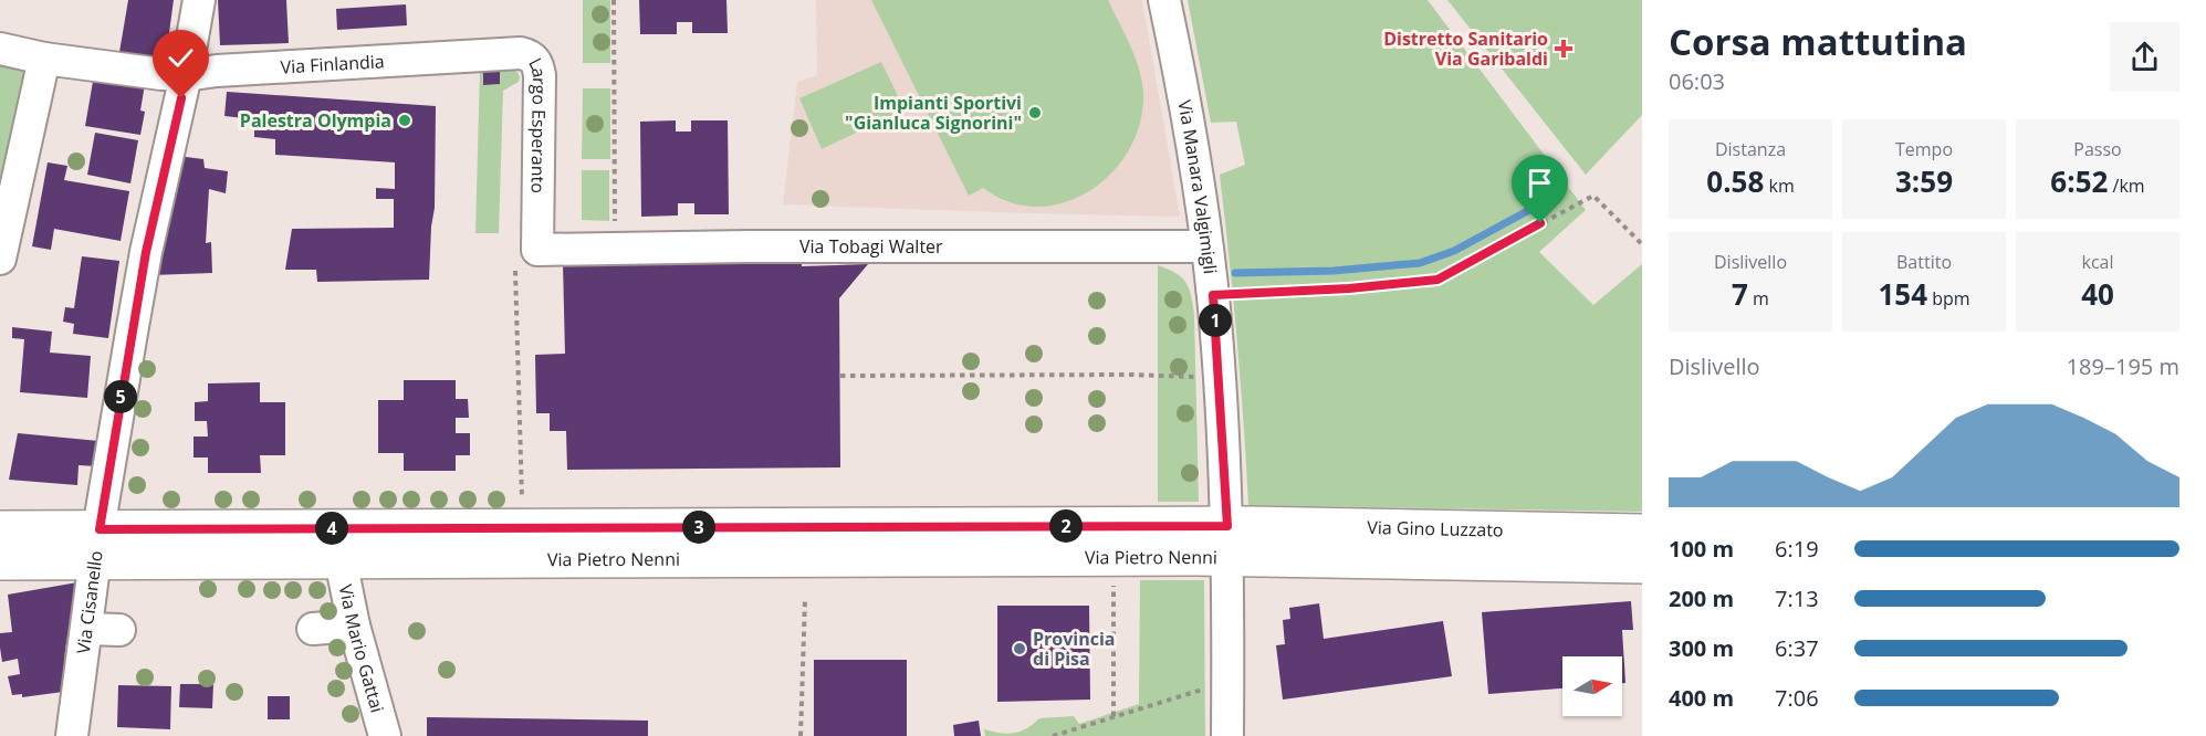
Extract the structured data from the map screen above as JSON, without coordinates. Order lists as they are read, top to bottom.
{
  "streets": {
    "main road": ["Via Gino Luzzato", "Via Pietro Nenni"],
    "street": [
      "Via Finlandia",
      "Largo Esperanto",
      "Via Manara Valgimigli",
      "Via Tobagi Walter",
      "Via Cisanello",
      "Via Mario Gattai"
    ]
  },
  "crossings": [
    ["Via Finlandia", "Largo Esperanto"],
    ["Via Finlandia", "Via Cisanello"],
    ["Largo Esperanto", "Via Tobagi Walter"],
    ["Via Manara Valgimigli", "Via Tobagi Walter"],
    ["Via Manara Valgimigli", "Via Gino Luzzato"],
    ["Via Manara Valgimigli", "Via Pietro Nenni"],
    ["Via Gino Luzzato", "Via Pietro Nenni"],
    ["Via Pietro Nenni", "Via Cisanello"],
    ["Via Pietro Nenni", "Via Mario Gattai"]
  ],
  "places": {
    "health": ["Distretto Sanitario Via Garibaldi"],
    "other": ["Impianti Sportivi \"Gianluca Signorini\"", "Palestra Olympia", "Provincia di Pisa"]
  },
  "north": "right",
  "page": {
    "heading": ["Corsa mattutina", "06:03"],
    "stats": [
      ["Distanza", "0.58 km"],
      ["Tempo", "3:59"],
      ["Passo", "6:52 /km"],
      ["Dislivello", "7 m"],
      ["Battito", "154 bpm"],
      ["kcal", "40"]
    ],
    "pins": [
      "1",
      "5",
      "2",
      "3",
      "4"
    ],
    "chart": ["Dislivello", "189–195 m"],
    "list": [
      {
        "name": "100 m",
        "note": "6:19"
      },
      {
        "name": "200 m",
        "note": "7:13"
      },
      {
        "name": "300 m",
        "note": "6:37"
      },
      {
        "name": "400 m",
        "note": "7:06"
      }
    ]
  }
}
